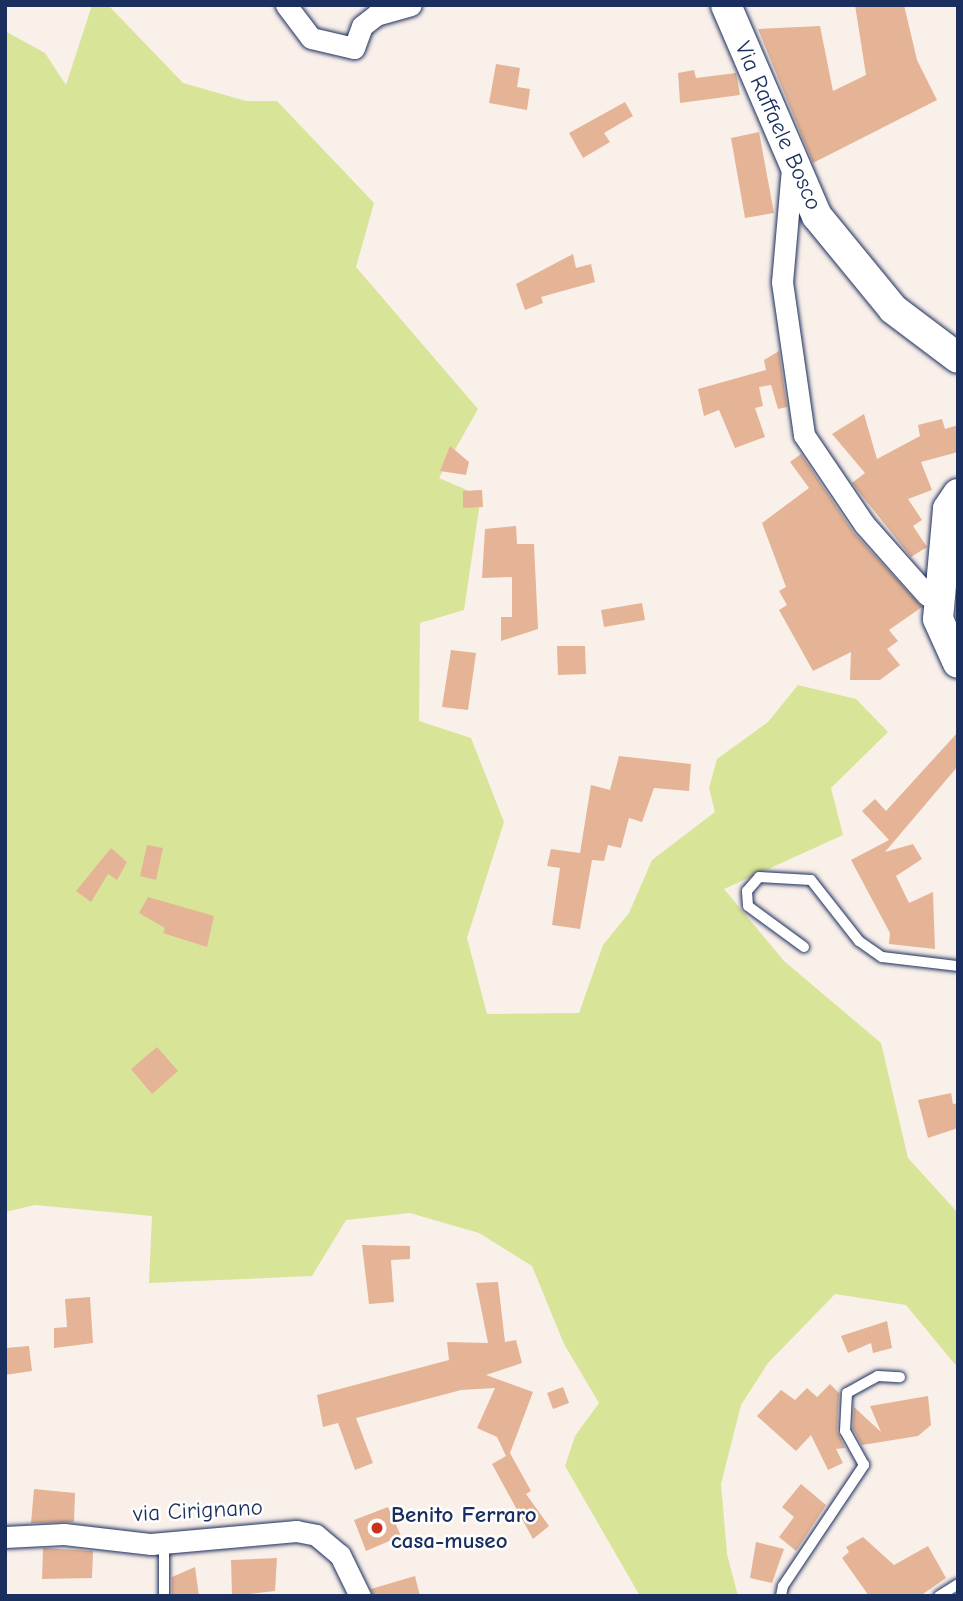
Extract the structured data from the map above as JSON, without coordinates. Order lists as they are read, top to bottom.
{
  "streets": {
    "street": ["Via Raffaele Bosco", "via Cirignano"]
  },
  "places": ["Benito Ferraro casa-museo"]
}
